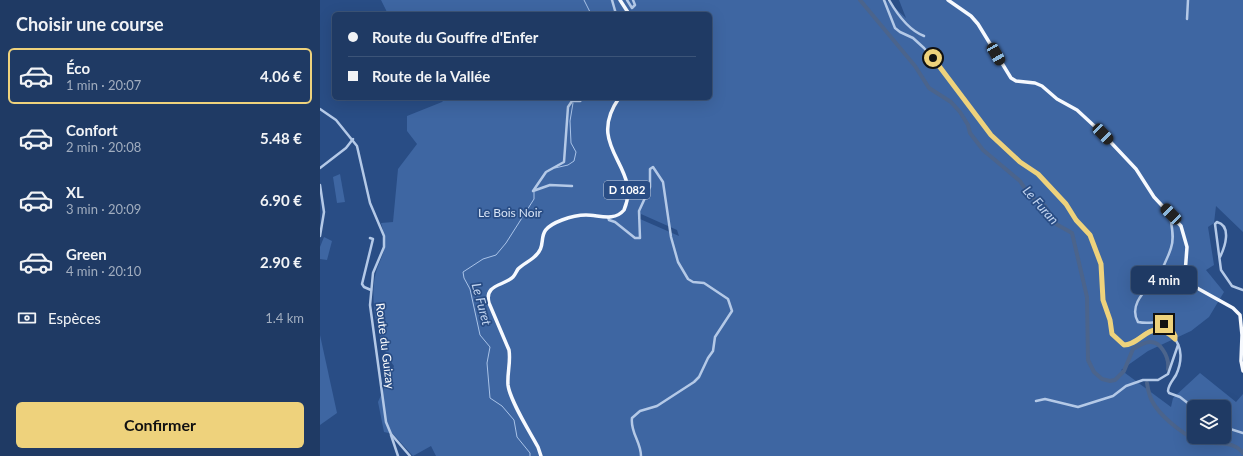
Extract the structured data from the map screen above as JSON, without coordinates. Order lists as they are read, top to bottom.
{
  "streets": {
    "main road": ["D 1082"],
    "street": ["Route du Guizay"]
  },
  "water": ["Le Furan", "Le Furet"],
  "parks": ["Le Bois Noir"],
  "page": {
    "heading": "Choisir une course",
    "banner": ["Route du Gouffre d'Enfer", "Route de la Vallée"],
    "list": [
      {
        "name": "Éco",
        "note": "1 min · 20:07",
        "value": "4.06 €"
      },
      {
        "name": "Confort",
        "note": "2 min · 20:08",
        "value": "5.48 €"
      },
      {
        "name": "XL",
        "note": "3 min · 20:09",
        "value": "6.90 €"
      },
      {
        "name": "Green",
        "note": "4 min · 20:10",
        "value": "2.90 €"
      }
    ],
    "bubble": "4 min",
    "pay": ["Espèces", "1.4 km"],
    "buttons": "Confirmer"
  }
}
